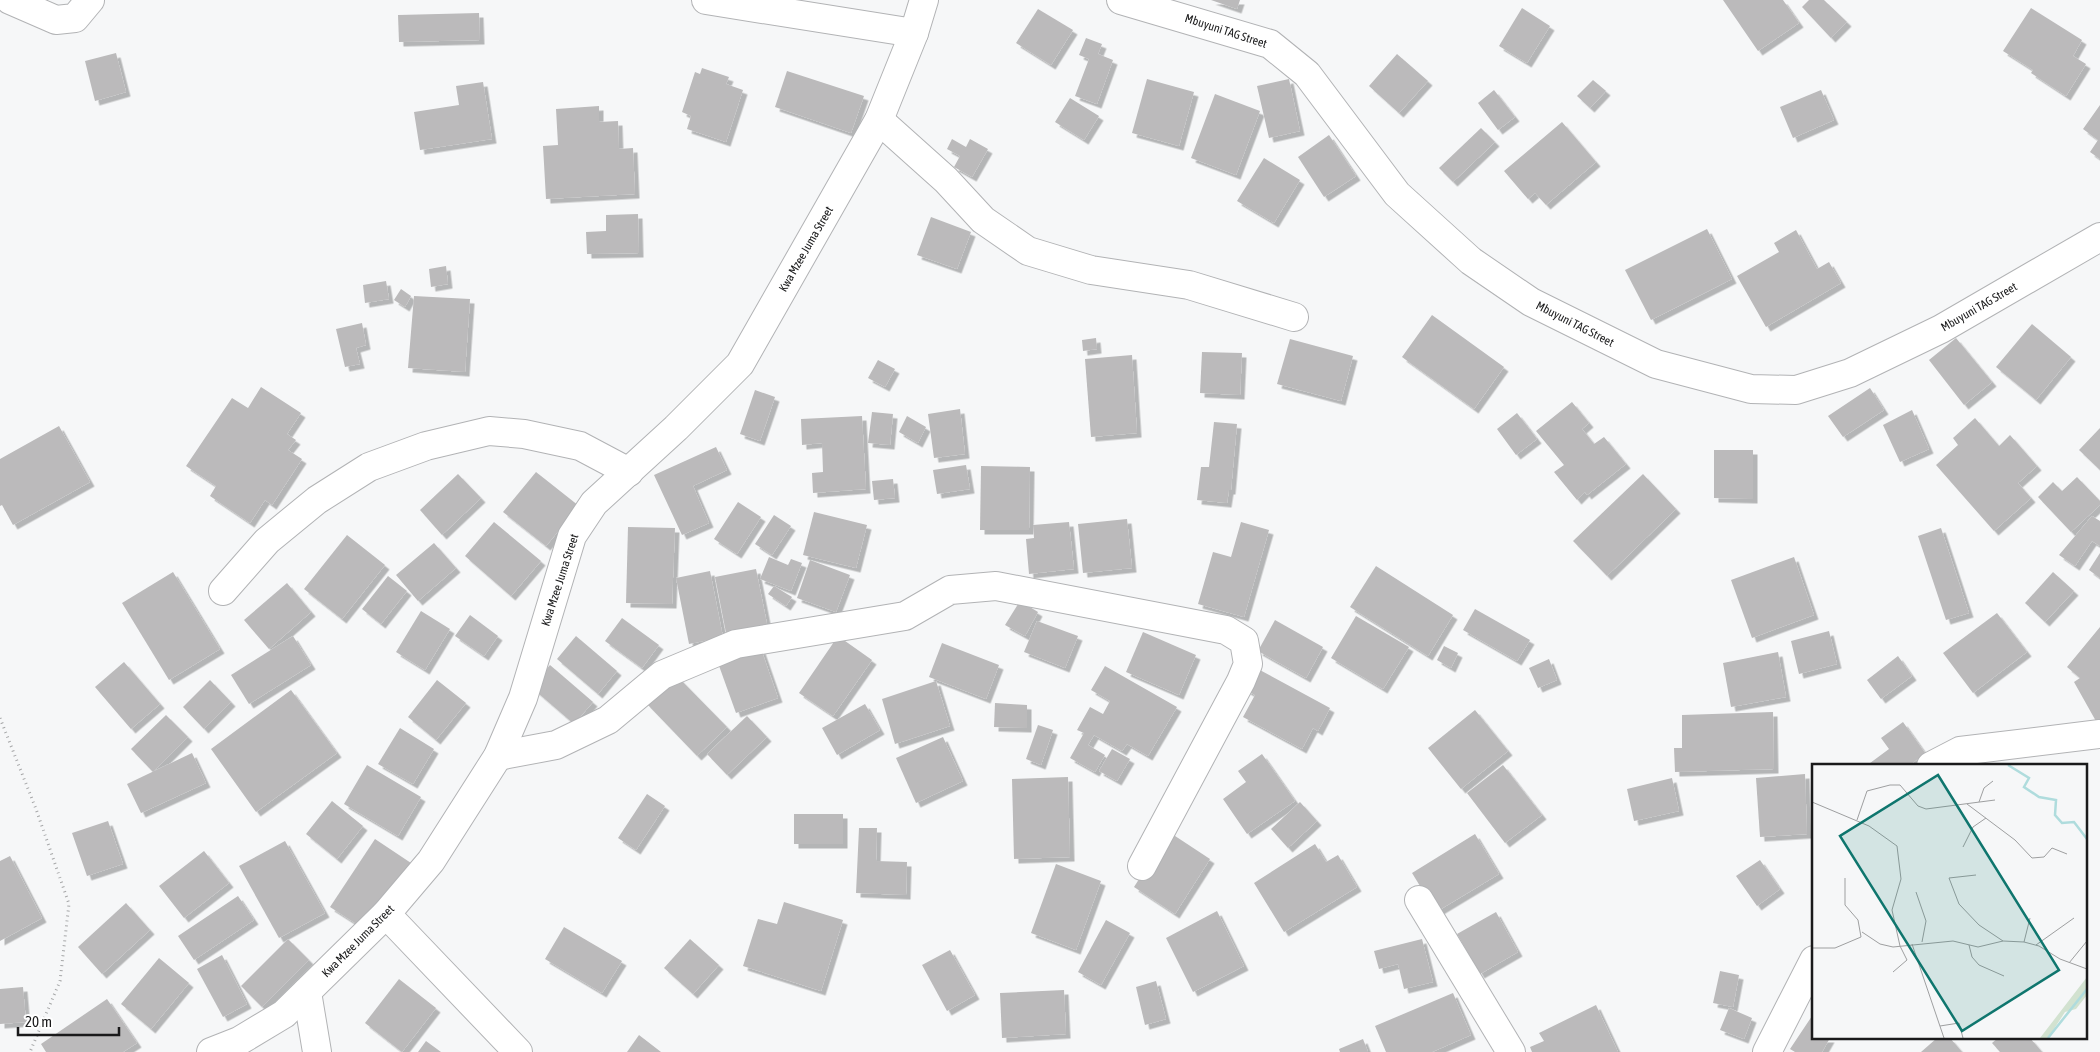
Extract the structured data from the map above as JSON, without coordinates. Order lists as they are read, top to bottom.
{
  "streets": {
    "street": ["Mbuyuni TAG Street", "Kwa Mzee Juma Street"]
  },
  "scale_bar": "20 m"
}
